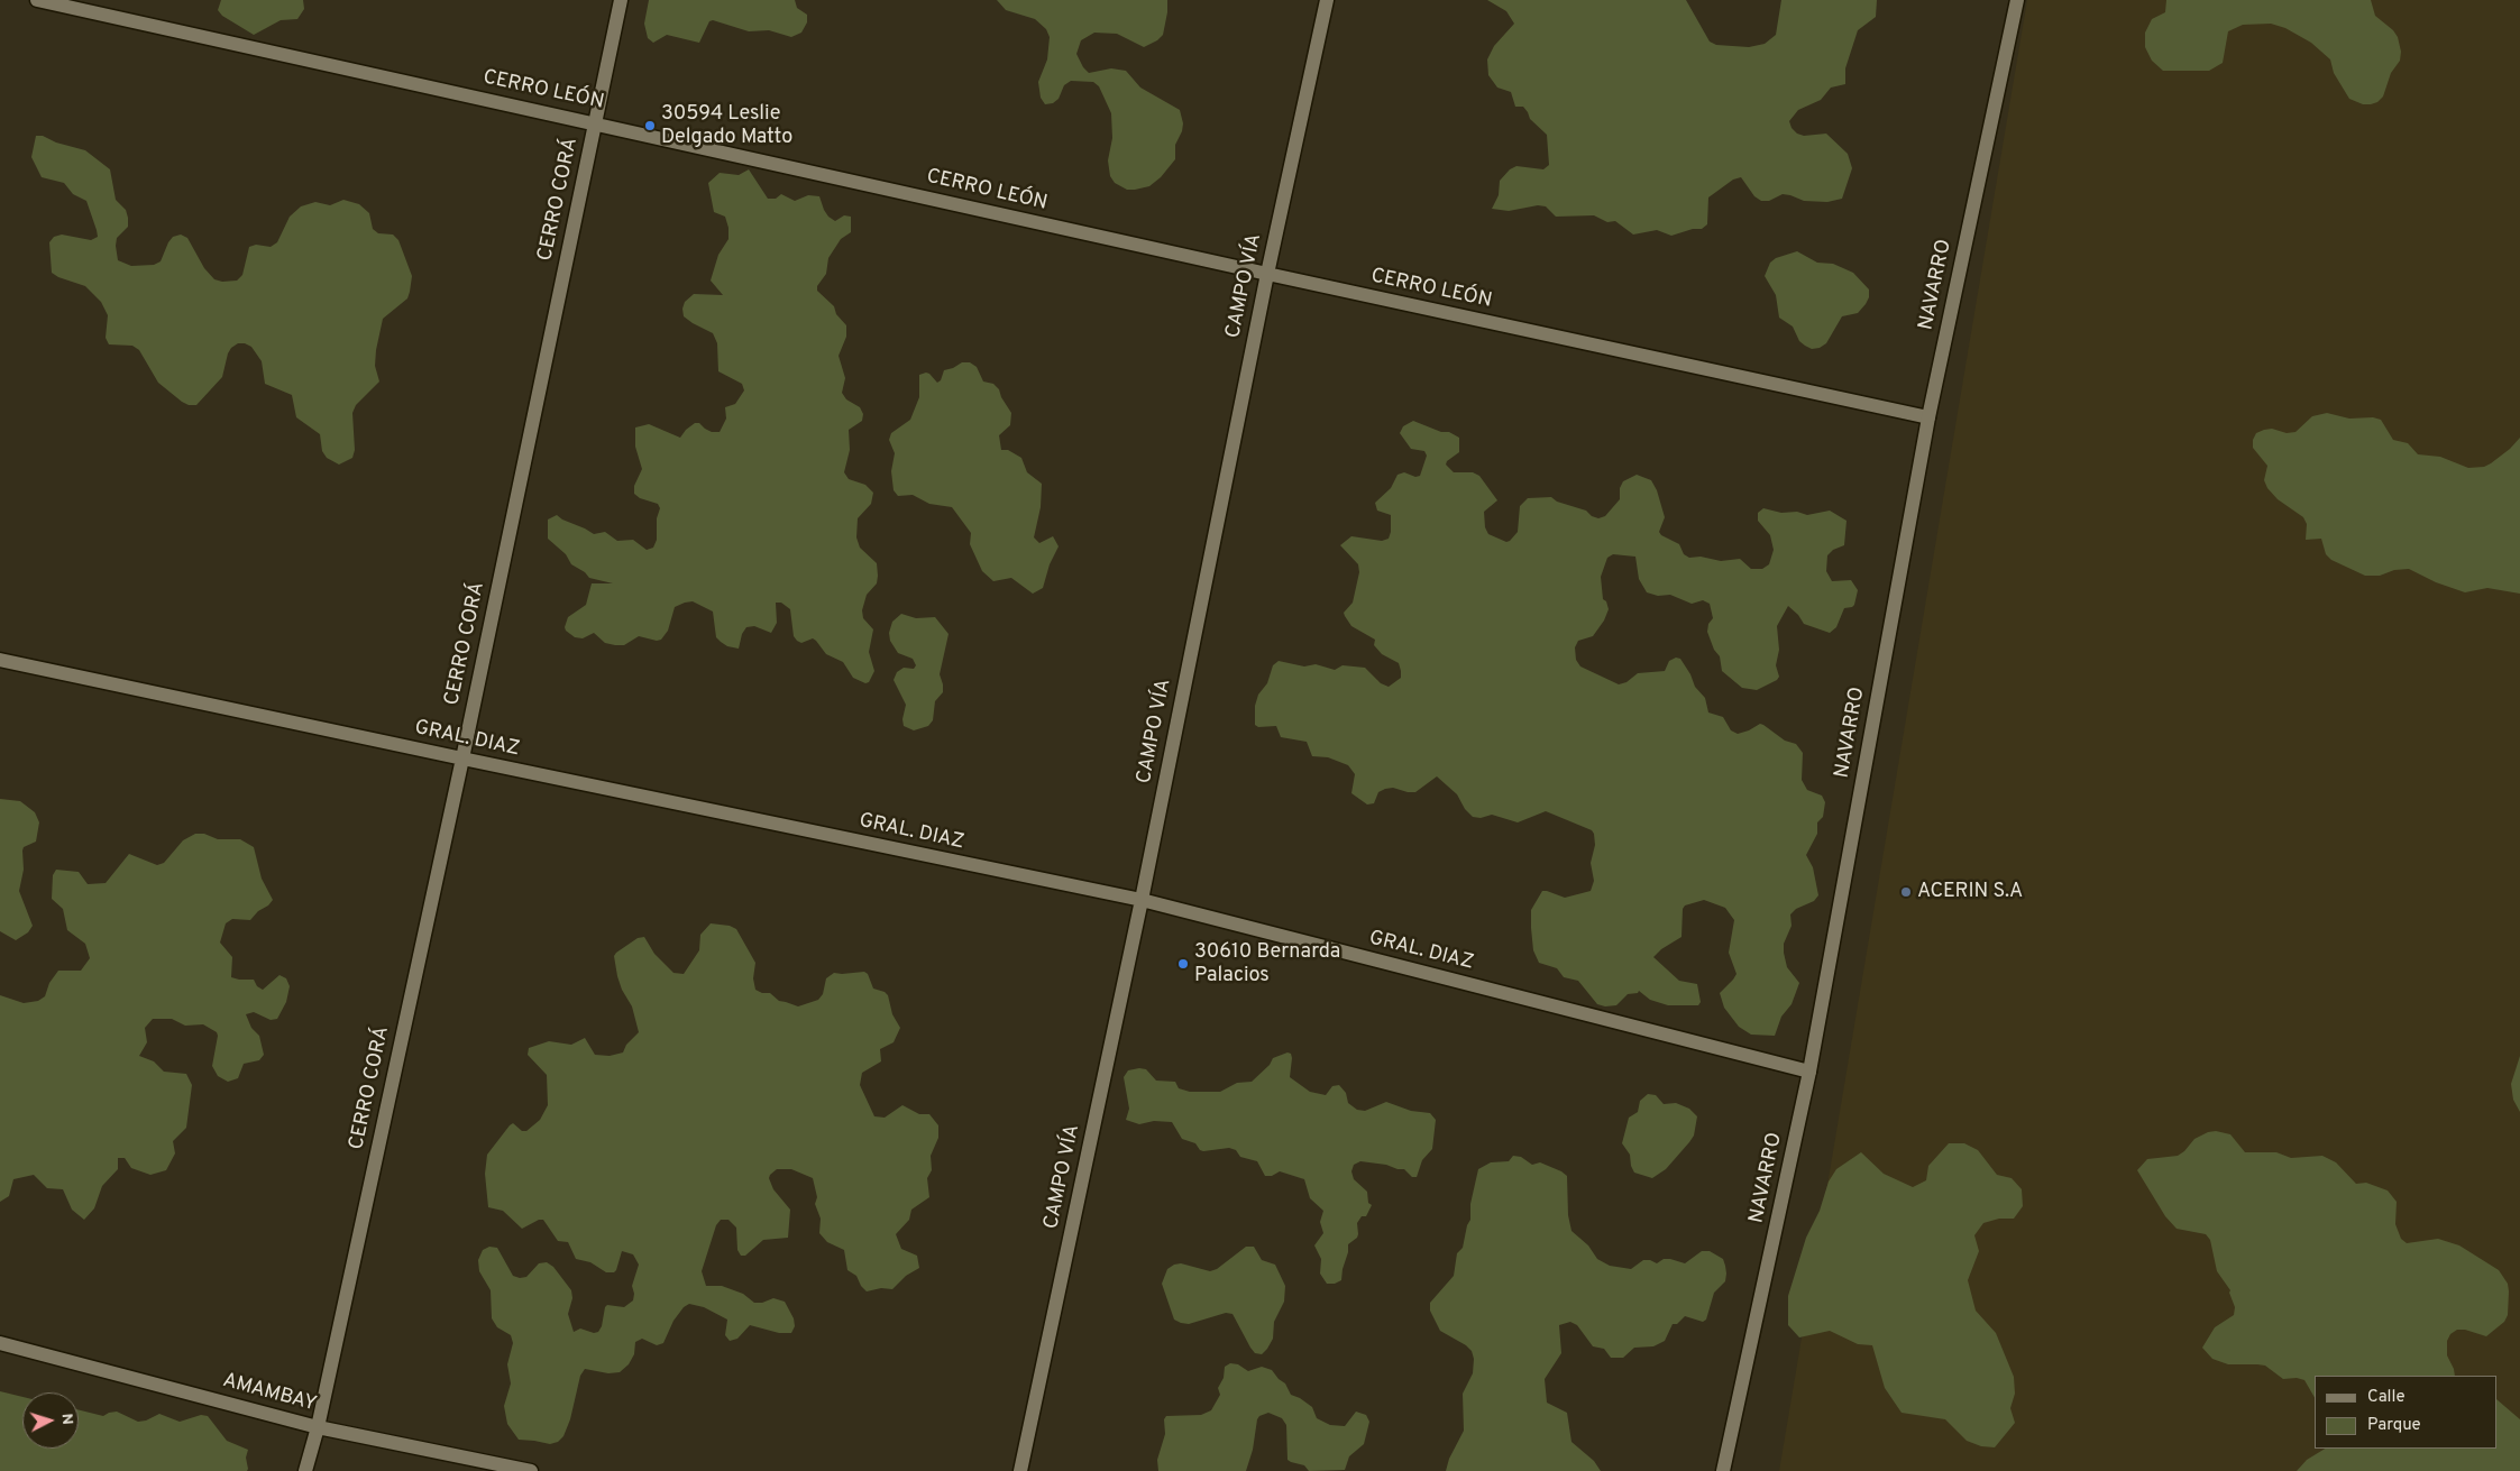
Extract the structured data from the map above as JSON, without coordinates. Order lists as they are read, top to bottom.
{
  "streets": {
    "street": [
      "CERRO LEÓN",
      "CERRO CORÁ",
      "NAVARRO",
      "CAMPO VÍA",
      "GRAL. DIAZ",
      "AMAMBAY"
    ]
  },
  "crossings": [
    ["CERRO LEÓN", "CERRO CORÁ"],
    ["CERRO LEÓN", "NAVARRO"],
    ["CERRO LEÓN", "CAMPO VÍA"],
    ["CERRO CORÁ", "GRAL. DIAZ"],
    ["CERRO CORÁ", "AMAMBAY"],
    ["NAVARRO", "GRAL. DIAZ"],
    ["CAMPO VÍA", "GRAL. DIAZ"]
  ],
  "places": ["30594 Leslie Delgado Matto", "ACERIN S.A", "30610 Bernarda Palacios"],
  "legend": ["Calle", "Parque"],
  "north": "right"
}
